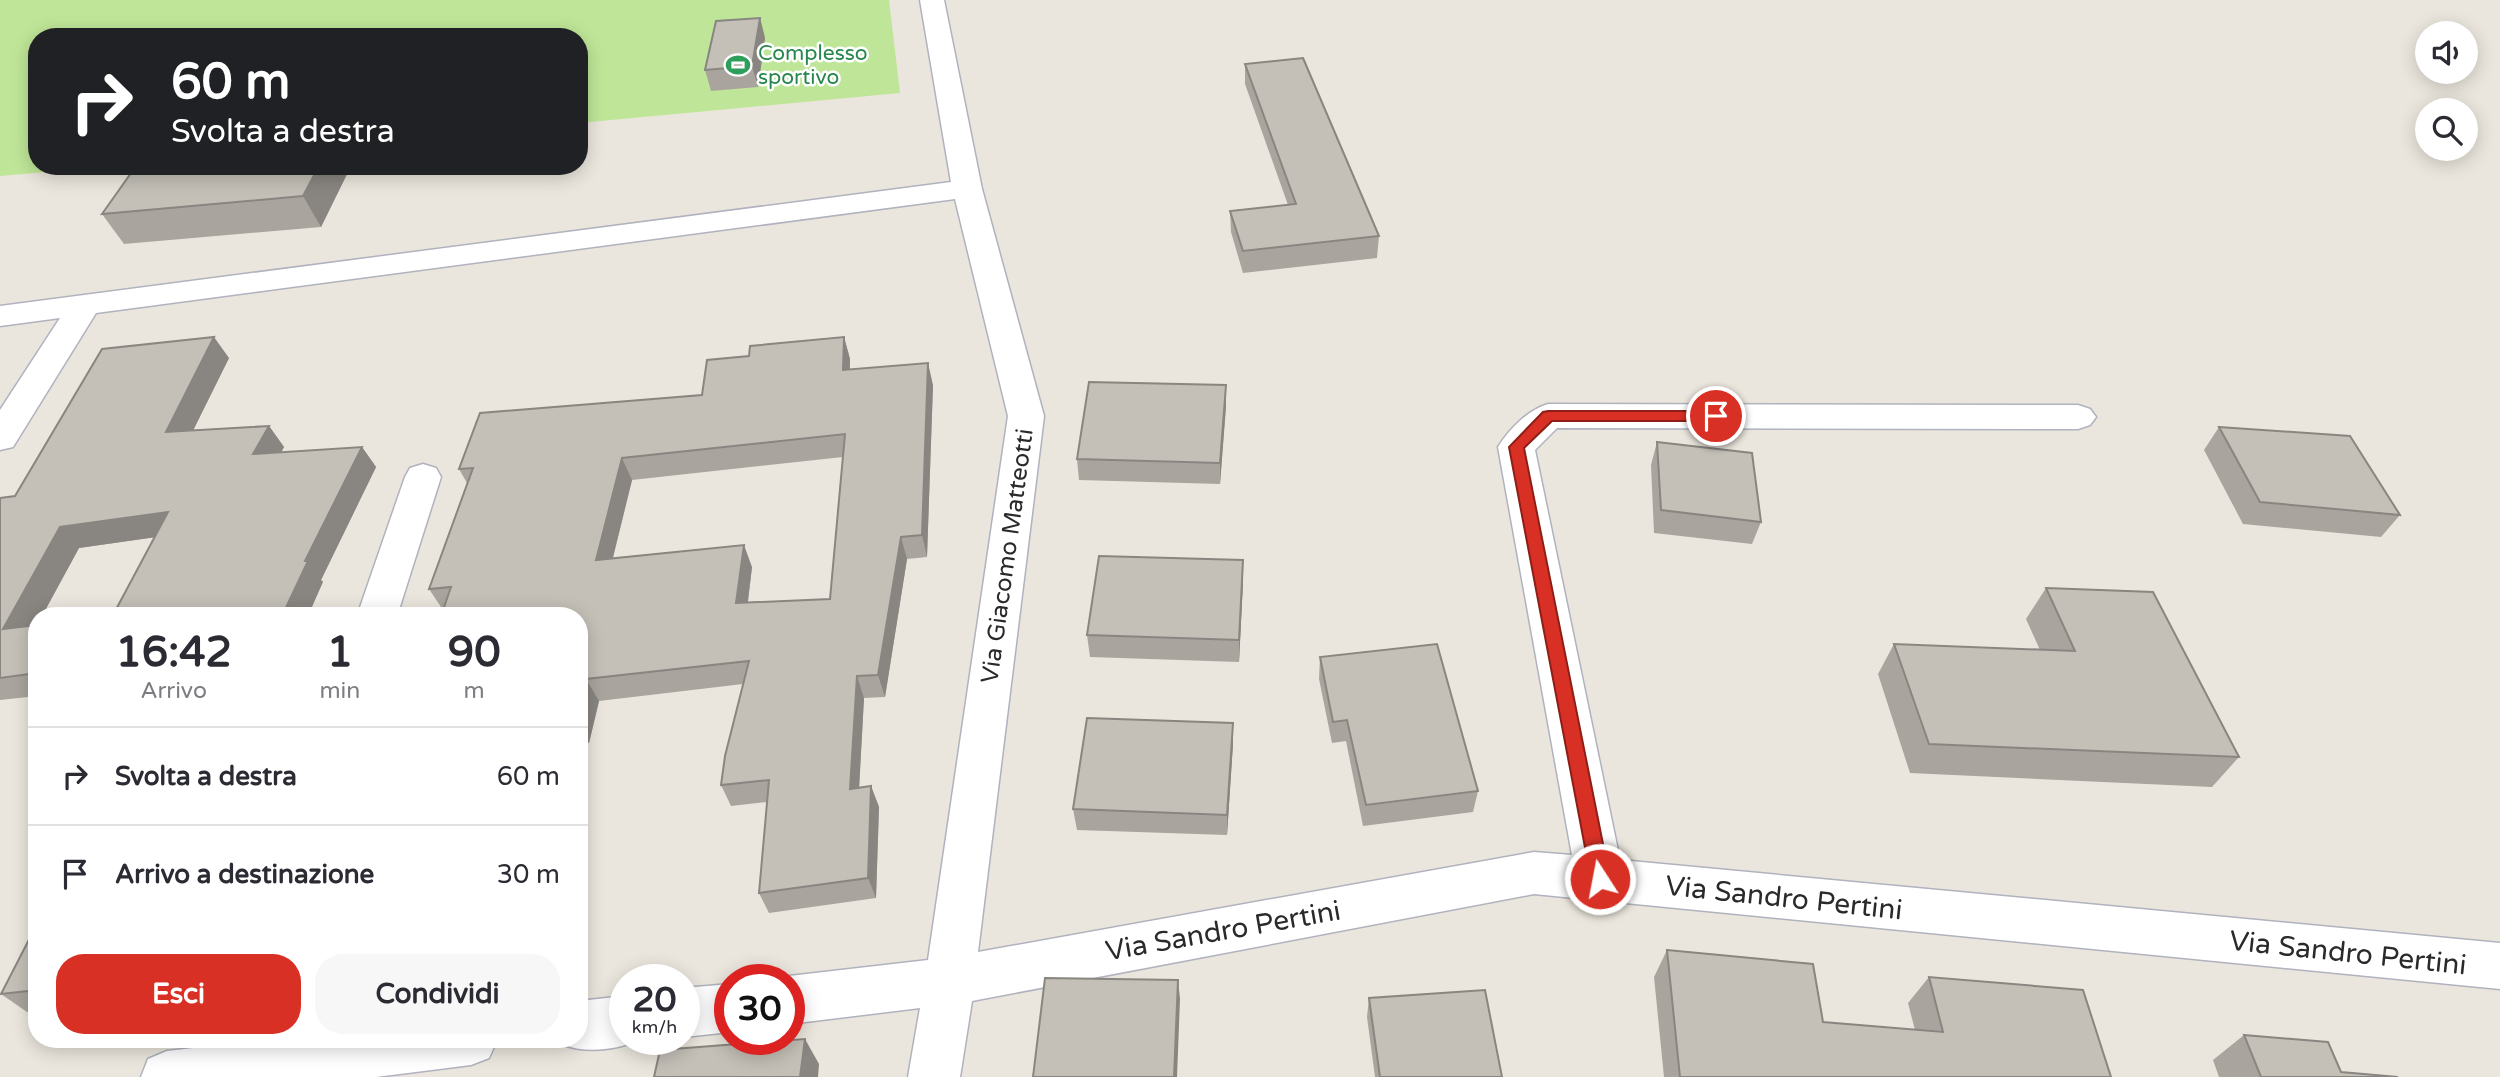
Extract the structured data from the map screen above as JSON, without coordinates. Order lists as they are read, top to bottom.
{
  "streets": {
    "street": ["Via Giacomo Matteotti", "Via Sandro Pertini"]
  },
  "crossings": [
    ["Via Giacomo Matteotti", "Via Sandro Pertini"]
  ],
  "places": {
    "sports": ["Complesso sportivo"]
  },
  "page": {
    "turn": ["60 m", "Svolta a destra"],
    "eta": [
      "16:42",
      "Arrivo",
      "1",
      "min",
      "90",
      "m"
    ],
    "list": [
      {
        "name": "Svolta a destra",
        "value": "60 m"
      },
      {
        "name": "Arrivo a destinazione",
        "value": "30 m"
      }
    ],
    "buttons": ["Esci", "Condividi"],
    "speed": "20 km/h",
    "limit": "30"
  }
}
